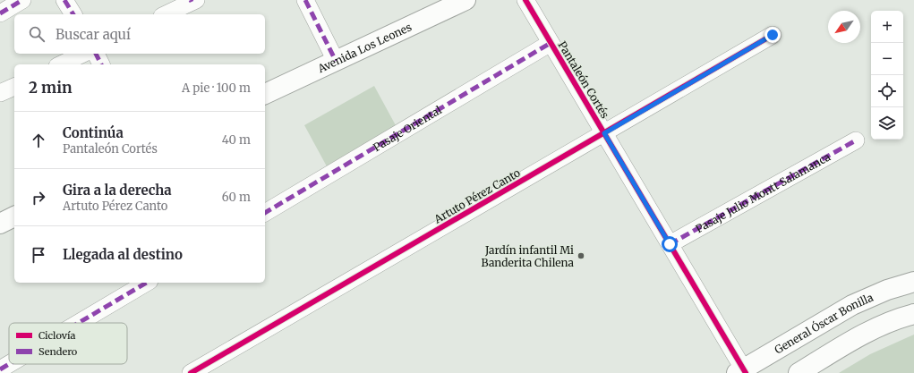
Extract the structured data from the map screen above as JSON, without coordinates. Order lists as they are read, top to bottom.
{
  "streets": {
    "street": [
      "Avenida Los Leones",
      "Pantaleón Cortés",
      "Pasaje Oriental",
      "Pasaje Julio Montt Salamanca",
      "Artuto Pérez Canto",
      "General Óscar Bonilla"
    ]
  },
  "crossings": [
    ["Pantaleón Cortés", "Pasaje Oriental"],
    ["Pantaleón Cortés", "Pasaje Julio Montt Salamanca"],
    ["Pantaleón Cortés", "Artuto Pérez Canto"],
    ["Pantaleón Cortés", "General Óscar Bonilla"]
  ],
  "places": ["Jardín infantil Mi Banderita Chilena"],
  "legend": ["Ciclovía", "Sendero"],
  "north": "bottom left",
  "page": {
    "map_buttons": ["+", "−"],
    "search": "Buscar aquí",
    "heading": ["2 min", "A pie · 100 m"],
    "list": [
      ["Continúa", "Pantaleón Cortés", "40 m"],
      ["Gira a la derecha", "Artuto Pérez Canto", "60 m"],
      "Llegada al destino"
    ]
  }
}
